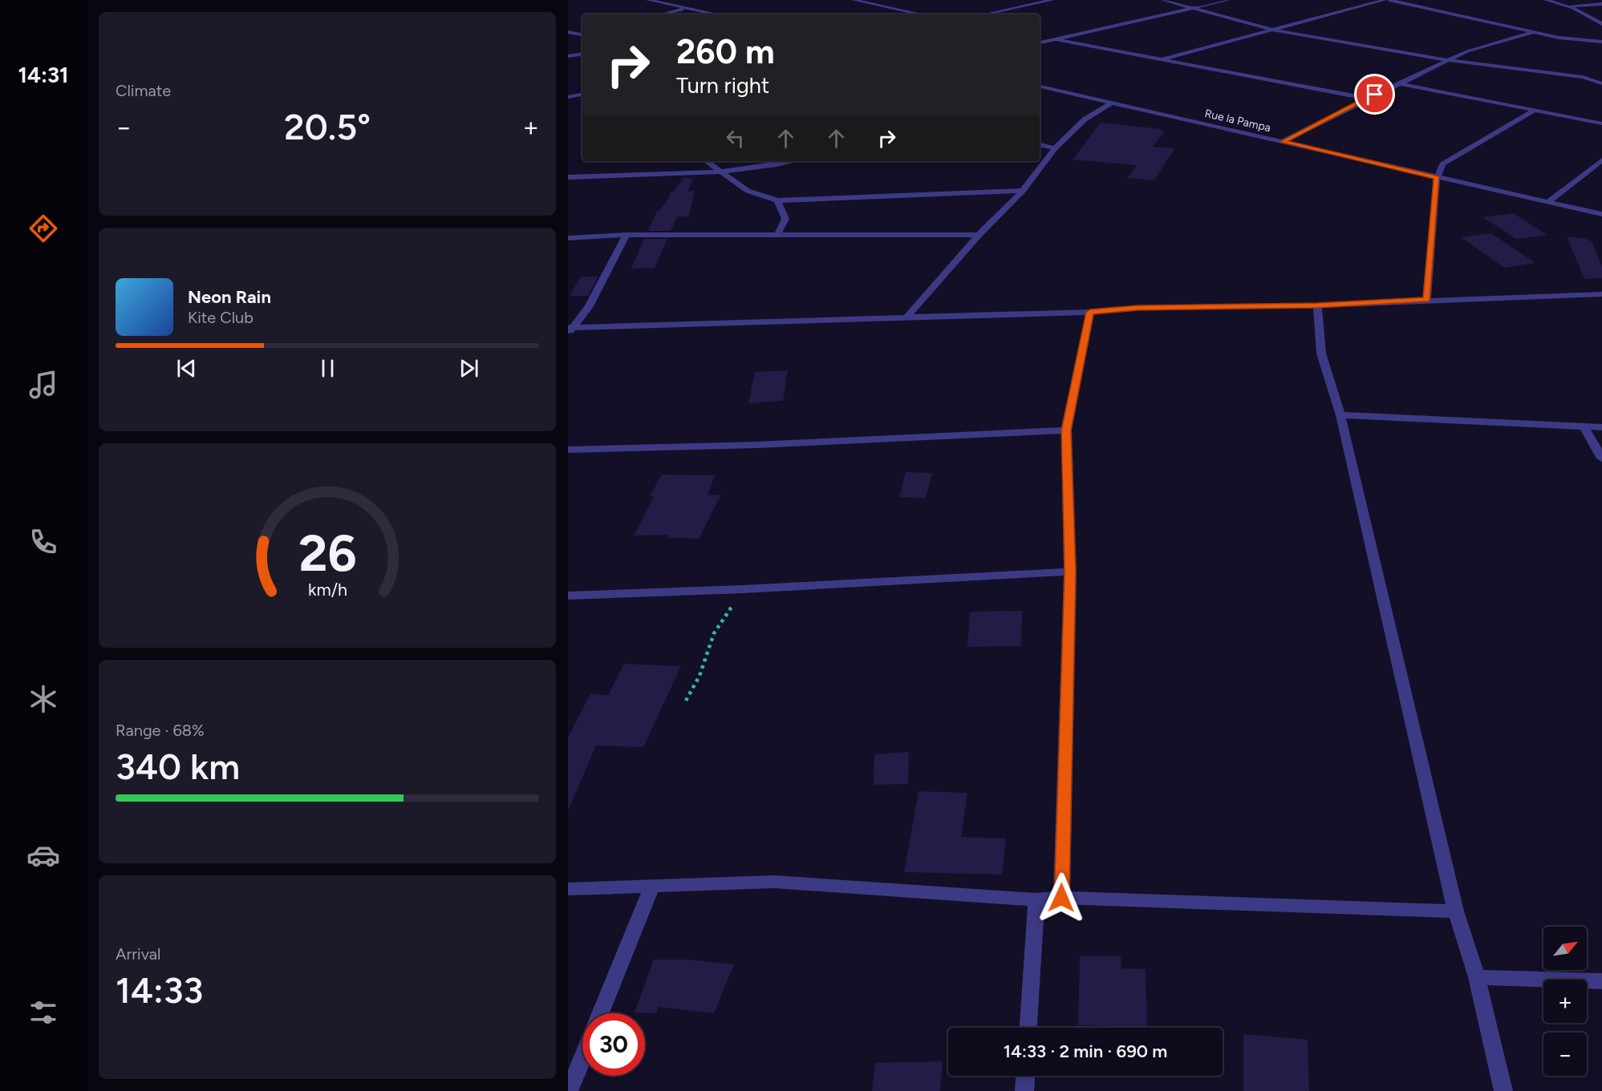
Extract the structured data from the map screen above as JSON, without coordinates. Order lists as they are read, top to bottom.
{
  "streets": {
    "street": ["Rue la Pampa"]
  },
  "north": "top right",
  "page": {
    "tabs": "14:31",
    "tile": [
      "Climate",
      ["Range · 68%", "340 km"],
      ["Arrival", "14:33"]
    ],
    "turn": ["260 m", "Turn right"],
    "heat": ["−", "20.5°", "+"],
    "song": ["Neon Rain", "Kite Club"],
    "map_buttons": ["+", "−"],
    "limit": "30",
    "trip": "14:33 · 2 min · 690 m",
    "gauge": ["26", "km/h"]
  }
}
